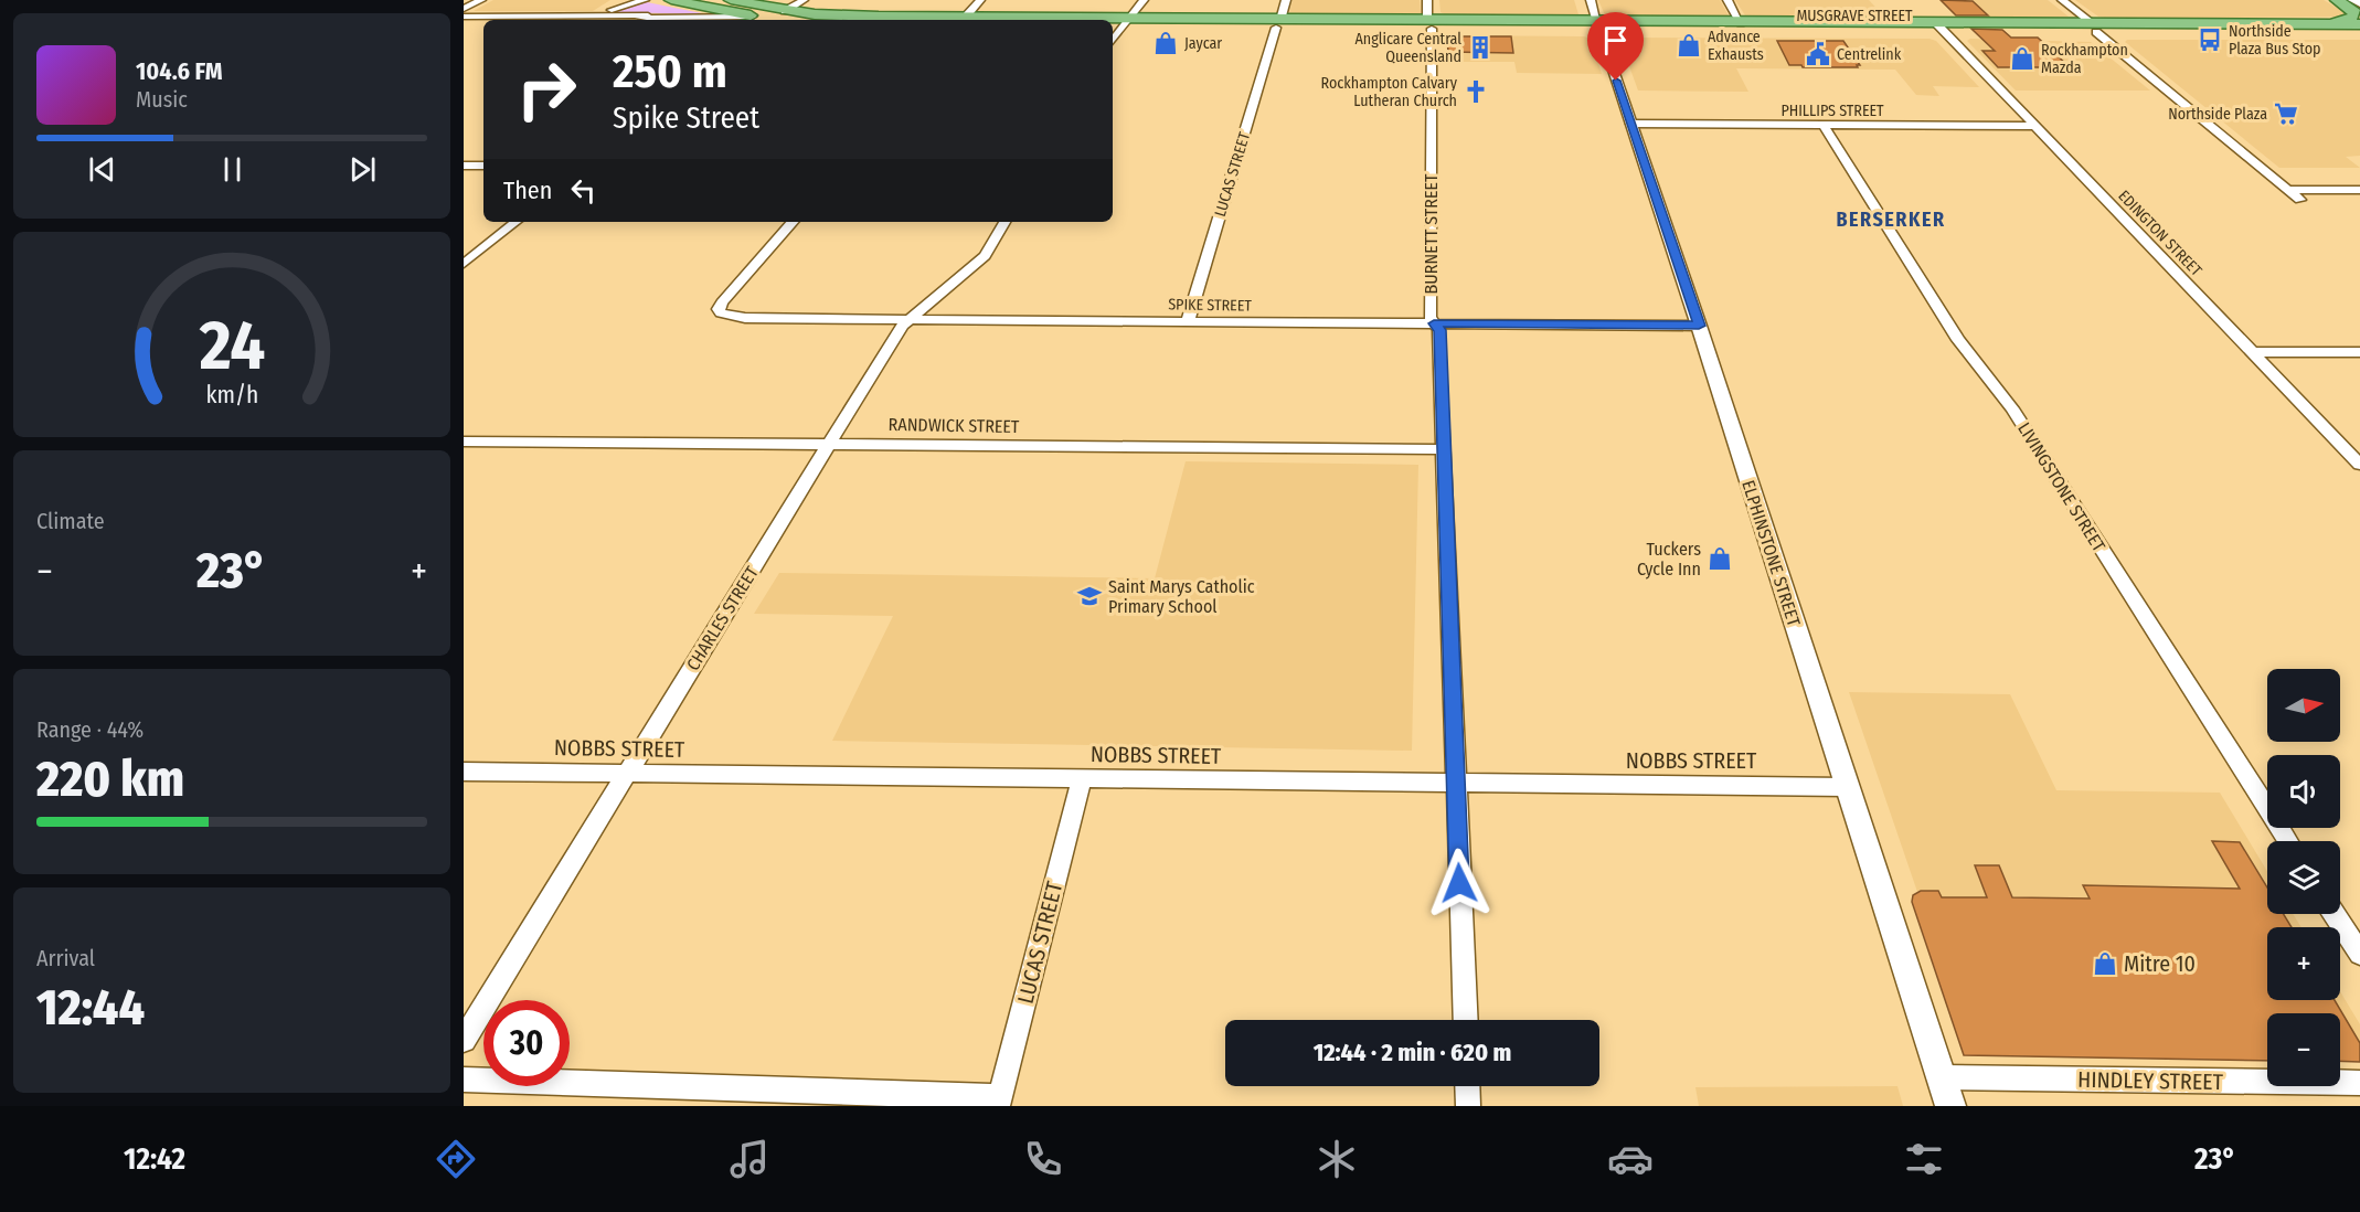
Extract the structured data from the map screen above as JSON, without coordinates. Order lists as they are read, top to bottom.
{
  "streets": {
    "main road": ["MUSGRAVE STREET"],
    "street": [
      "PHILLIPS STREET",
      "LUCAS STREET",
      "EDINGTON STREET",
      "BURNETT STREET",
      "SPIKE STREET",
      "RANDWICK STREET",
      "LIVINGSTONE STREET",
      "ELPHINSTONE STREET",
      "CHARLES STREET",
      "NOBBS STREET",
      "HINDLEY STREET"
    ]
  },
  "crossings": [
    ["MUSGRAVE STREET", "LUCAS STREET"],
    ["MUSGRAVE STREET", "EDINGTON STREET"],
    ["MUSGRAVE STREET", "BURNETT STREET"],
    ["MUSGRAVE STREET", "ELPHINSTONE STREET"],
    ["PHILLIPS STREET", "EDINGTON STREET"],
    ["PHILLIPS STREET", "LIVINGSTONE STREET"],
    ["PHILLIPS STREET", "ELPHINSTONE STREET"],
    ["LUCAS STREET", "SPIKE STREET"],
    ["LUCAS STREET", "NOBBS STREET"],
    ["BURNETT STREET", "SPIKE STREET"],
    ["BURNETT STREET", "RANDWICK STREET"],
    ["BURNETT STREET", "NOBBS STREET"],
    ["SPIKE STREET", "ELPHINSTONE STREET"],
    ["SPIKE STREET", "CHARLES STREET"],
    ["RANDWICK STREET", "CHARLES STREET"],
    ["ELPHINSTONE STREET", "NOBBS STREET"],
    ["ELPHINSTONE STREET", "HINDLEY STREET"],
    ["CHARLES STREET", "NOBBS STREET"]
  ],
  "districts": ["BERSERKER"],
  "places": {
    "bus stop": ["Northside Plaza Bus Stop"],
    "shop": [
      "Jaycar",
      "Advance Exhausts",
      "Rockhampton Mazda",
      "Tuckers Cycle Inn",
      "Mitre 10"
    ],
    "building": ["Anglicare Central Queensland"],
    "public building": ["Centrelink"],
    "church": ["Rockhampton Calvary Lutheran Church"],
    "supermarket": ["Northside Plaza"],
    "school or university": ["Saint Marys Catholic Primary School"]
  },
  "north": "right",
  "page": {
    "turn": ["250 m", "Spike Street"],
    "song": ["104.6 FM", "Music"],
    "then": "Then",
    "tile": [
      "Climate",
      ["Range · 44%", "220 km"],
      ["Arrival", "12:44"]
    ],
    "heat": ["−", "23°", "+"],
    "map_buttons": ["+", "−"],
    "limit": "30",
    "trip": "12:44 · 2 min · 620 m",
    "tabs": ["12:42", "23°"],
    "gauge": ["24", "km/h"]
  }
}
